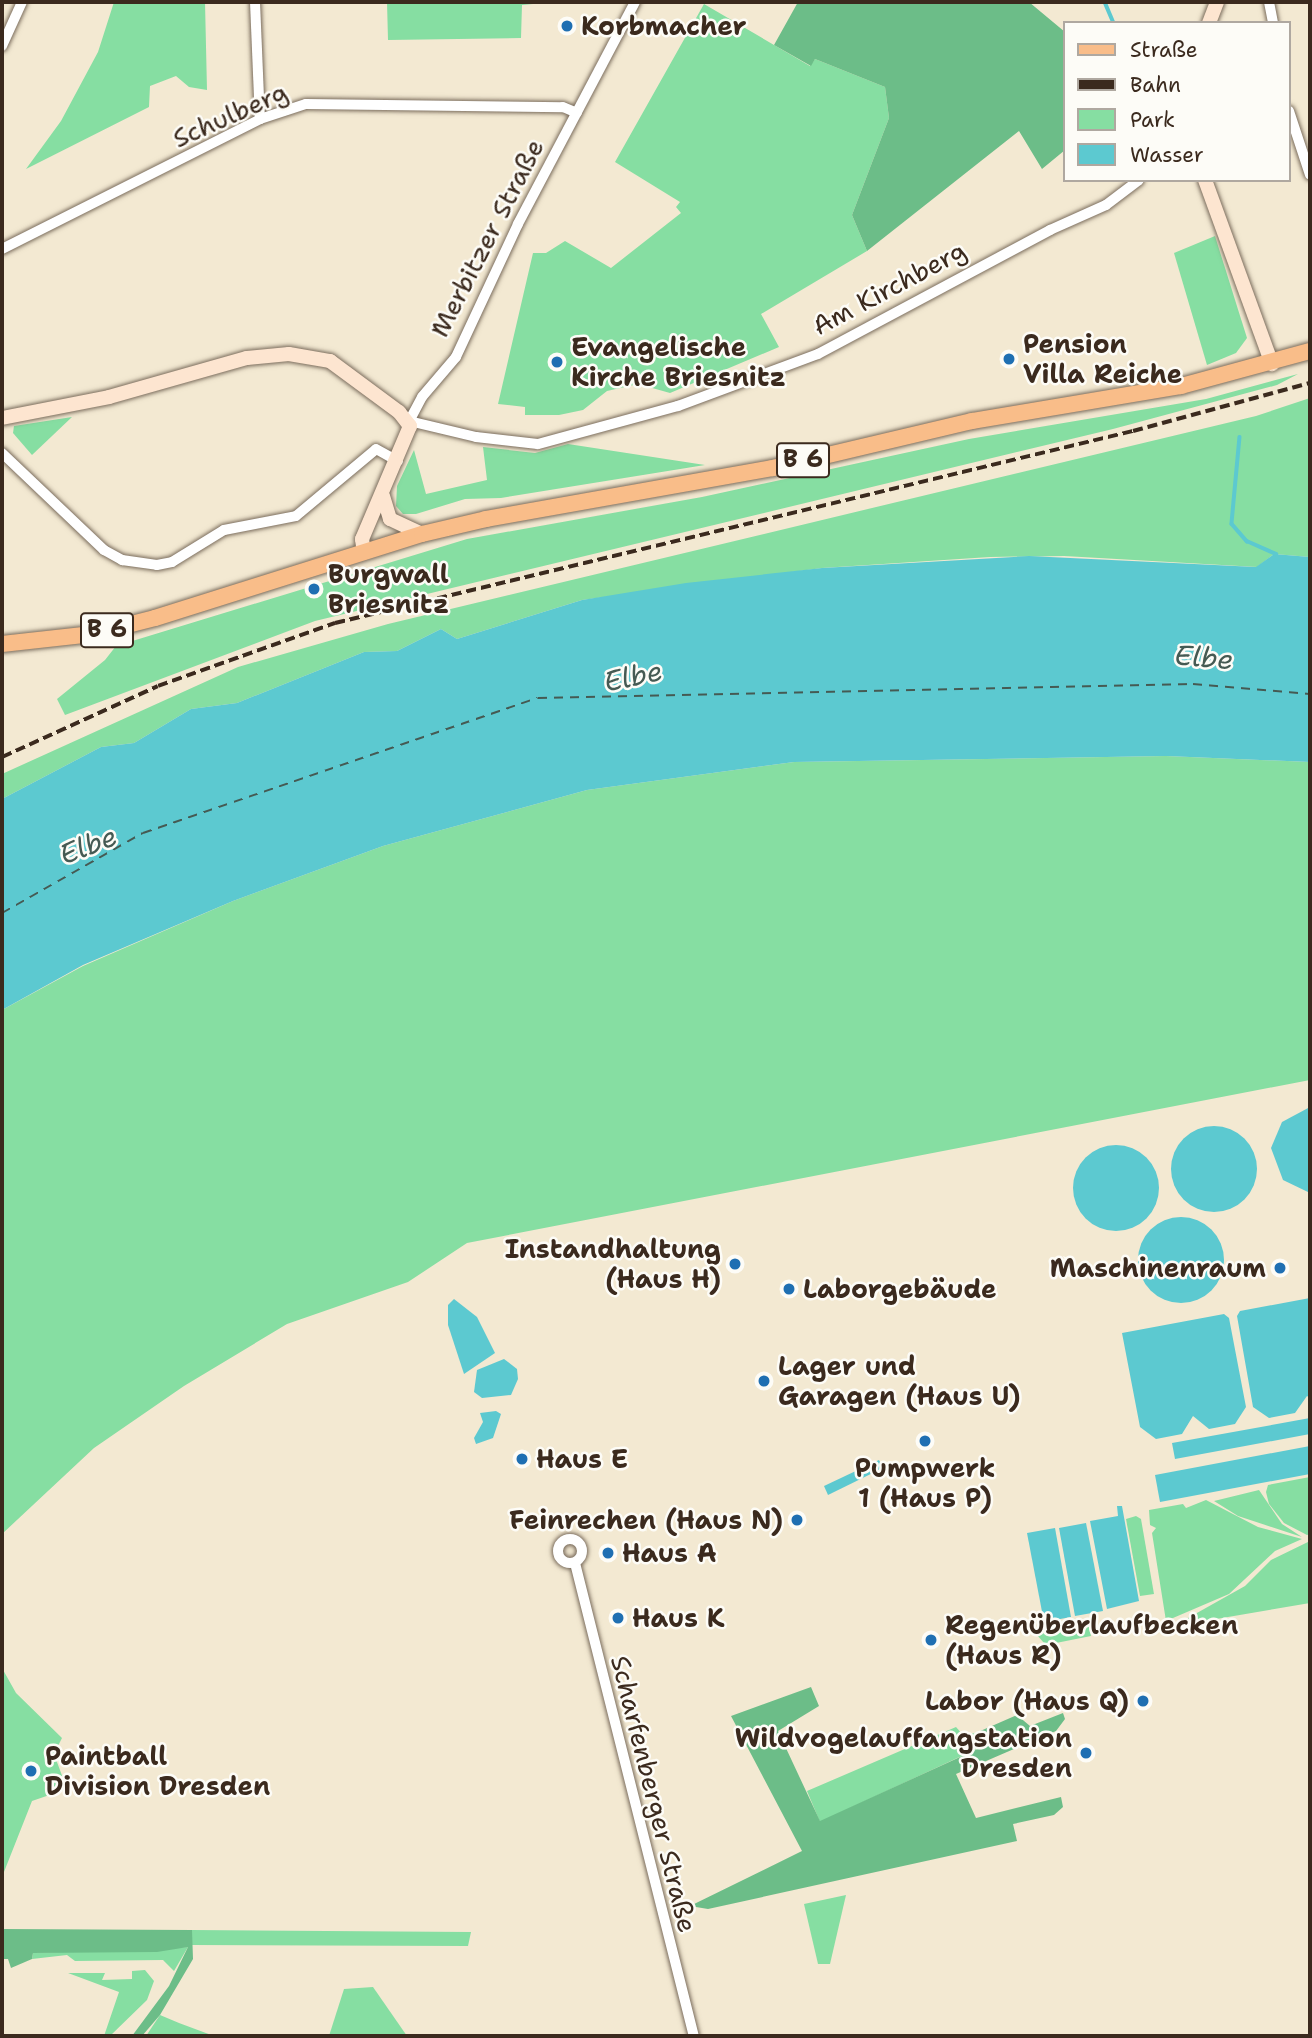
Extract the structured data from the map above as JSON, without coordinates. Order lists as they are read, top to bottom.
{
  "streets": {
    "main road": ["B 6"],
    "street": [
      "Schulberg",
      "Merbitzer Straße",
      "Am Kirchberg",
      "Scharfenberger Straße"
    ]
  },
  "crossings": [
    ["Schulberg", "Merbitzer Straße"],
    ["Merbitzer Straße", "Am Kirchberg"],
    ["Merbitzer Straße", "B 6"]
  ],
  "water": ["Elbe"],
  "places": [
    "Korbmacher",
    "Pension Villa Reiche",
    "Evangelische Kirche Briesnitz",
    "Burgwall Briesnitz",
    "Instandhaltung (Haus H)",
    "Maschinenraum",
    "Laborgebäude",
    "Lager und Garagen (Haus U)",
    "Pumpwerk 1 (Haus P)",
    "Haus E",
    "Feinrechen (Haus N)",
    "Haus A",
    "Haus K",
    "Regenüberlaufbecken (Haus R)",
    "Labor (Haus Q)",
    "Wildvogelauffangstation Dresden",
    "Paintball Division Dresden"
  ],
  "legend": [
    "Straße",
    "Bahn",
    "Park",
    "Wasser"
  ]
}
